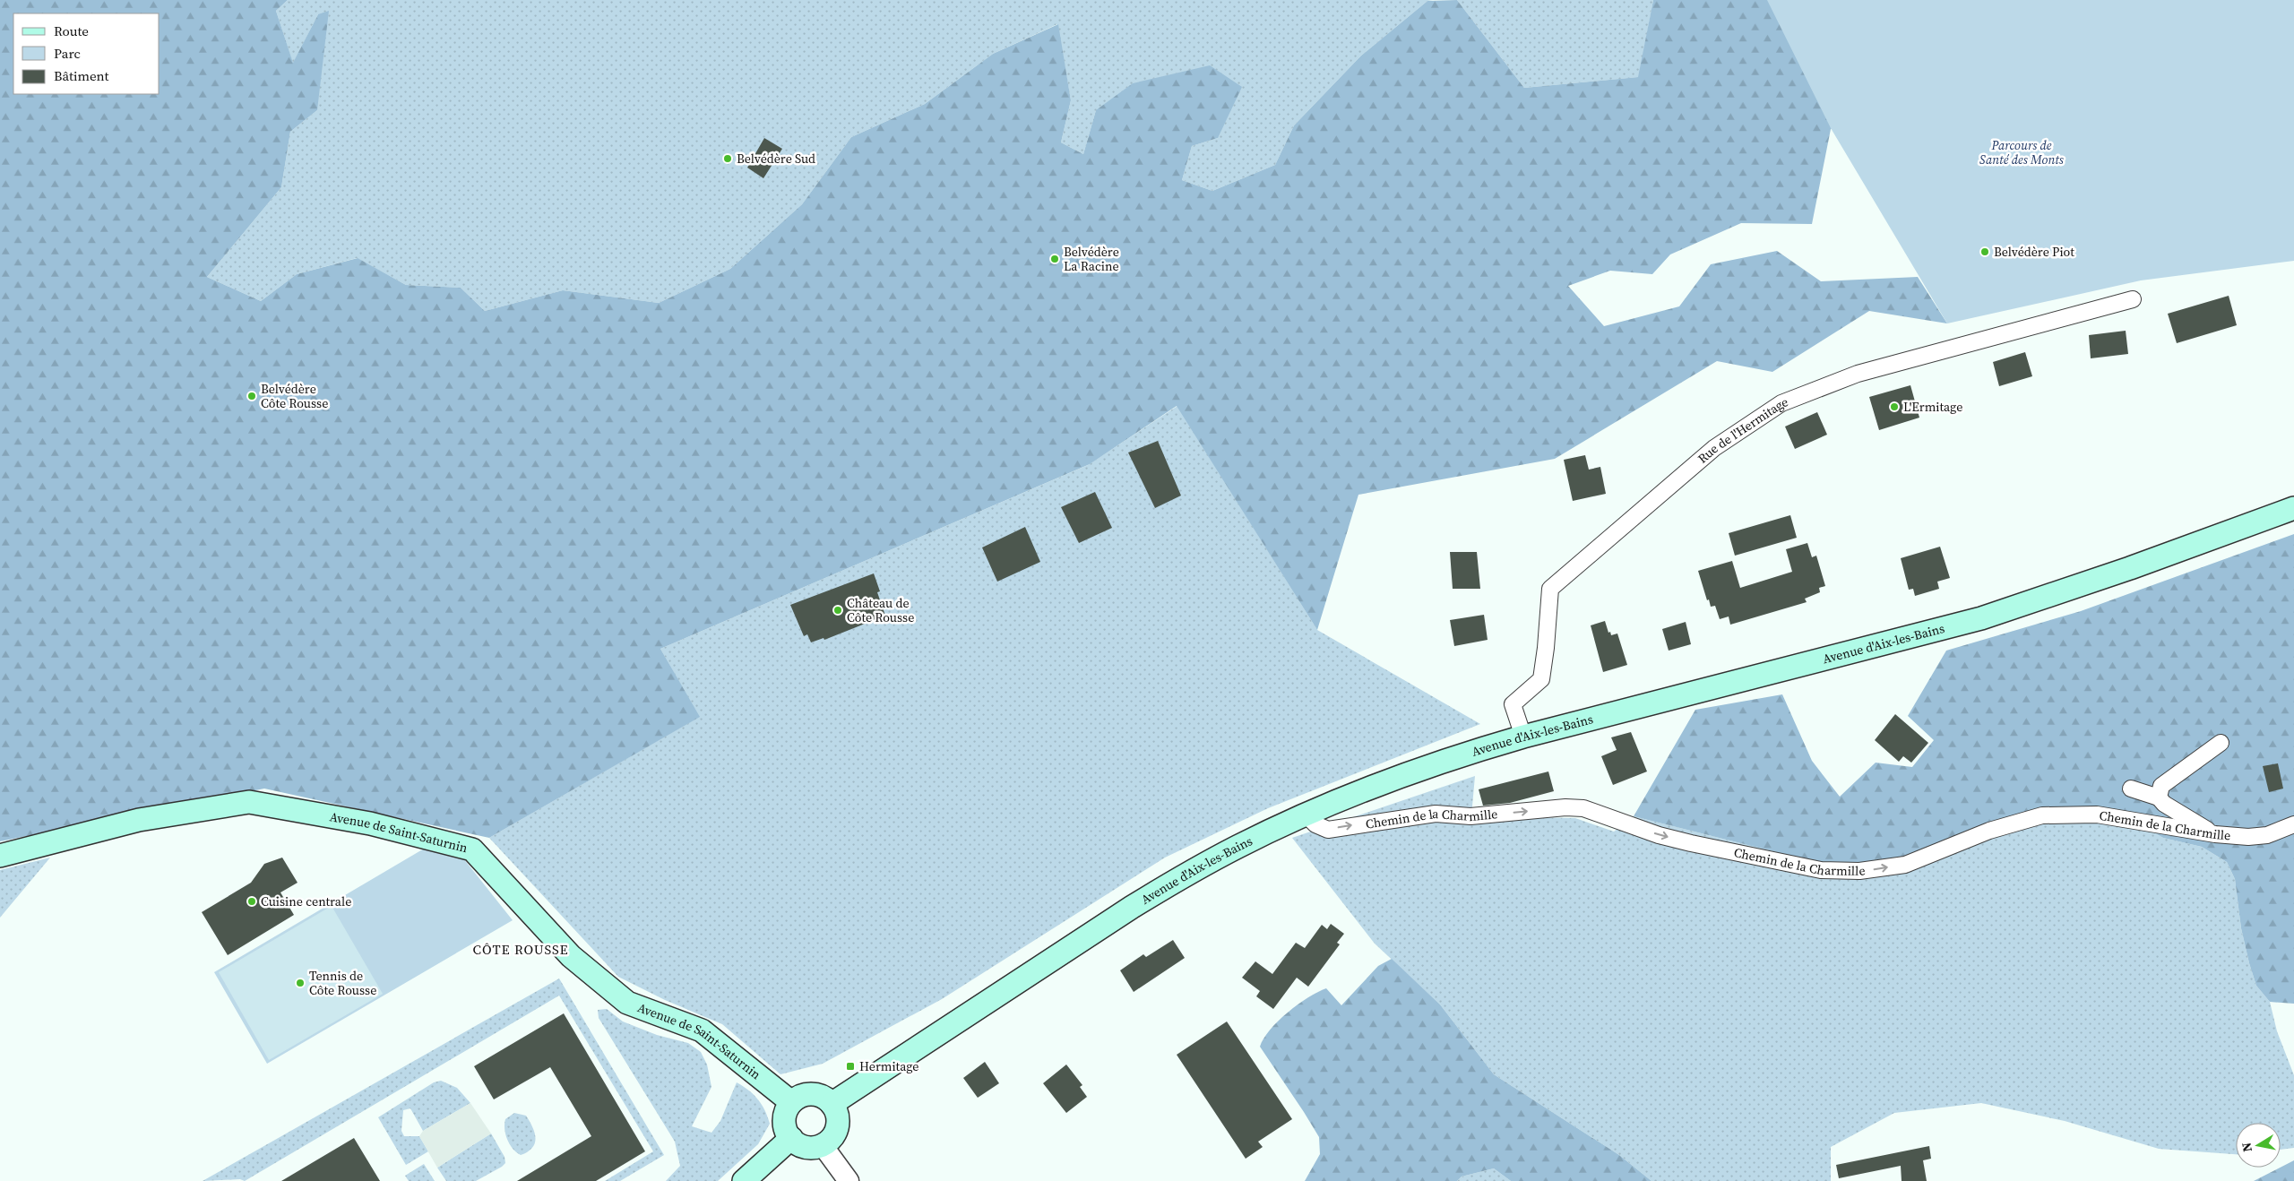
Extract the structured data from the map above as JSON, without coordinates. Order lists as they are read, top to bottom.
{
  "streets": {
    "main road": ["Avenue d'Aix-les-Bains", "Avenue de Saint-Saturnin"],
    "street": ["Rue de l'Hermitage", "Chemin de la Charmille"]
  },
  "crossings": [
    ["Rue de l'Hermitage", "Avenue d'Aix-les-Bains"],
    ["Avenue d'Aix-les-Bains", "Chemin de la Charmille"],
    ["Avenue d'Aix-les-Bains", "Avenue de Saint-Saturnin"]
  ],
  "one_way": ["Chemin de la Charmille"],
  "districts": ["CÔTE ROUSSE"],
  "parks": ["Parcours de Santé des Monts"],
  "places": {
    "other": [
      "Belvédère Sud",
      "Belvédère Piot",
      "Belvédère La Racine",
      "Belvédère Côte Rousse",
      "L'Ermitage",
      "Château de Côte Rousse",
      "Cuisine centrale",
      "Tennis de Côte Rousse"
    ],
    "transit": ["Hermitage"]
  },
  "legend": ["Route", "Parc", "Bâtiment"],
  "north": "left"
}
